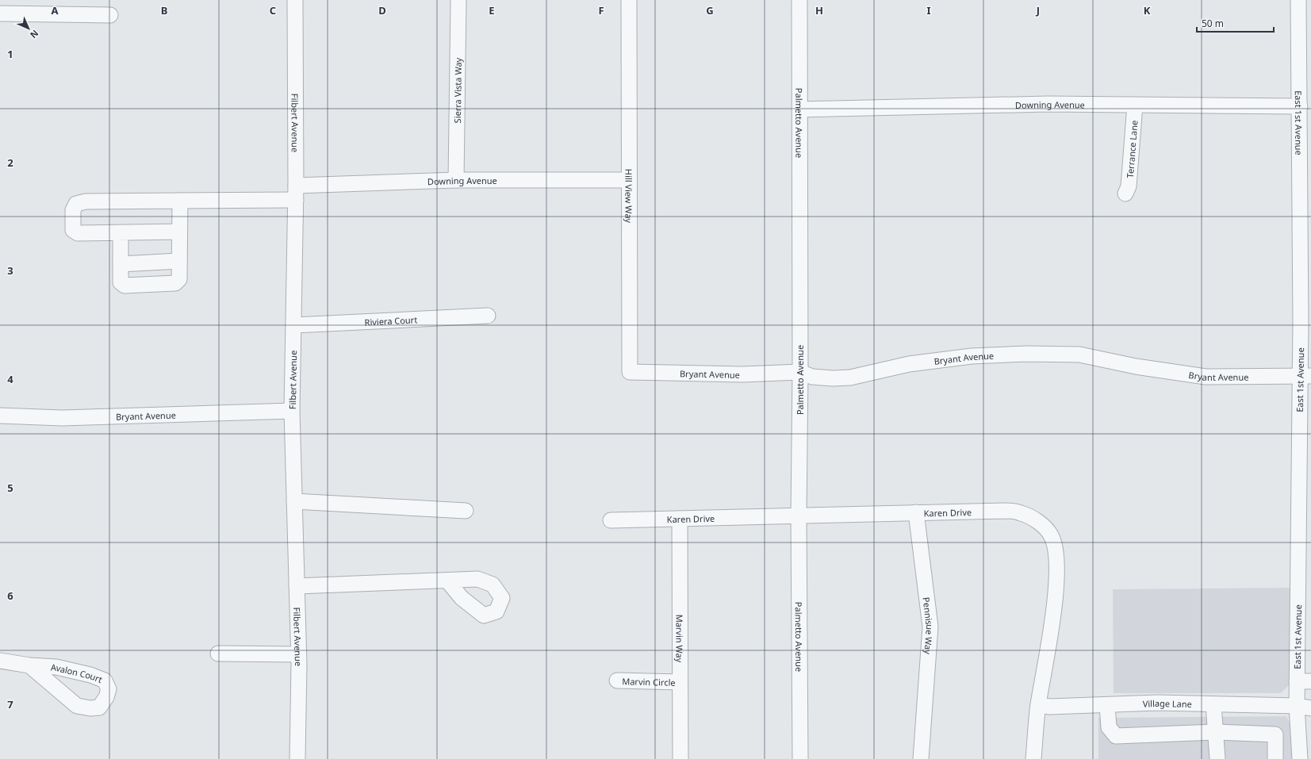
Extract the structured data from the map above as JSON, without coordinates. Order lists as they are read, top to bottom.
{
  "streets": {
    "street": [
      "Sierra Vista Way",
      "Downing Avenue",
      "Filbert Avenue",
      "Palmetto Avenue",
      "East 1st Avenue",
      "Terrance Lane",
      "Hill View Way",
      "Riviera Court",
      "Bryant Avenue",
      "Karen Drive",
      "Pennisue Way",
      "Marvin Way",
      "Avalon Court",
      "Marvin Circle",
      "Village Lane"
    ]
  },
  "crossings": [
    ["Sierra Vista Way", "Downing Avenue"],
    ["Downing Avenue", "Filbert Avenue"],
    ["Downing Avenue", "Palmetto Avenue"],
    ["Downing Avenue", "East 1st Avenue"],
    ["Downing Avenue", "Terrance Lane"],
    ["Downing Avenue", "Hill View Way"],
    ["Filbert Avenue", "Riviera Court"],
    ["Filbert Avenue", "Bryant Avenue"],
    ["Palmetto Avenue", "Bryant Avenue"],
    ["Palmetto Avenue", "Karen Drive"],
    ["East 1st Avenue", "Bryant Avenue"],
    ["East 1st Avenue", "Village Lane"],
    ["Hill View Way", "Bryant Avenue"],
    ["Karen Drive", "Pennisue Way"],
    ["Karen Drive", "Marvin Way"],
    ["Karen Drive", "Village Lane"],
    ["Marvin Way", "Marvin Circle"]
  ],
  "scale_bar": "50 m",
  "north": "bottom right",
  "grid": {
    "columns": [
      "A",
      "B",
      "C",
      "D",
      "E",
      "F",
      "G",
      "H",
      "I",
      "J",
      "K"
    ],
    "rows": [
      "1",
      "2",
      "3",
      "4",
      "5",
      "6",
      "7"
    ]
  }
}
